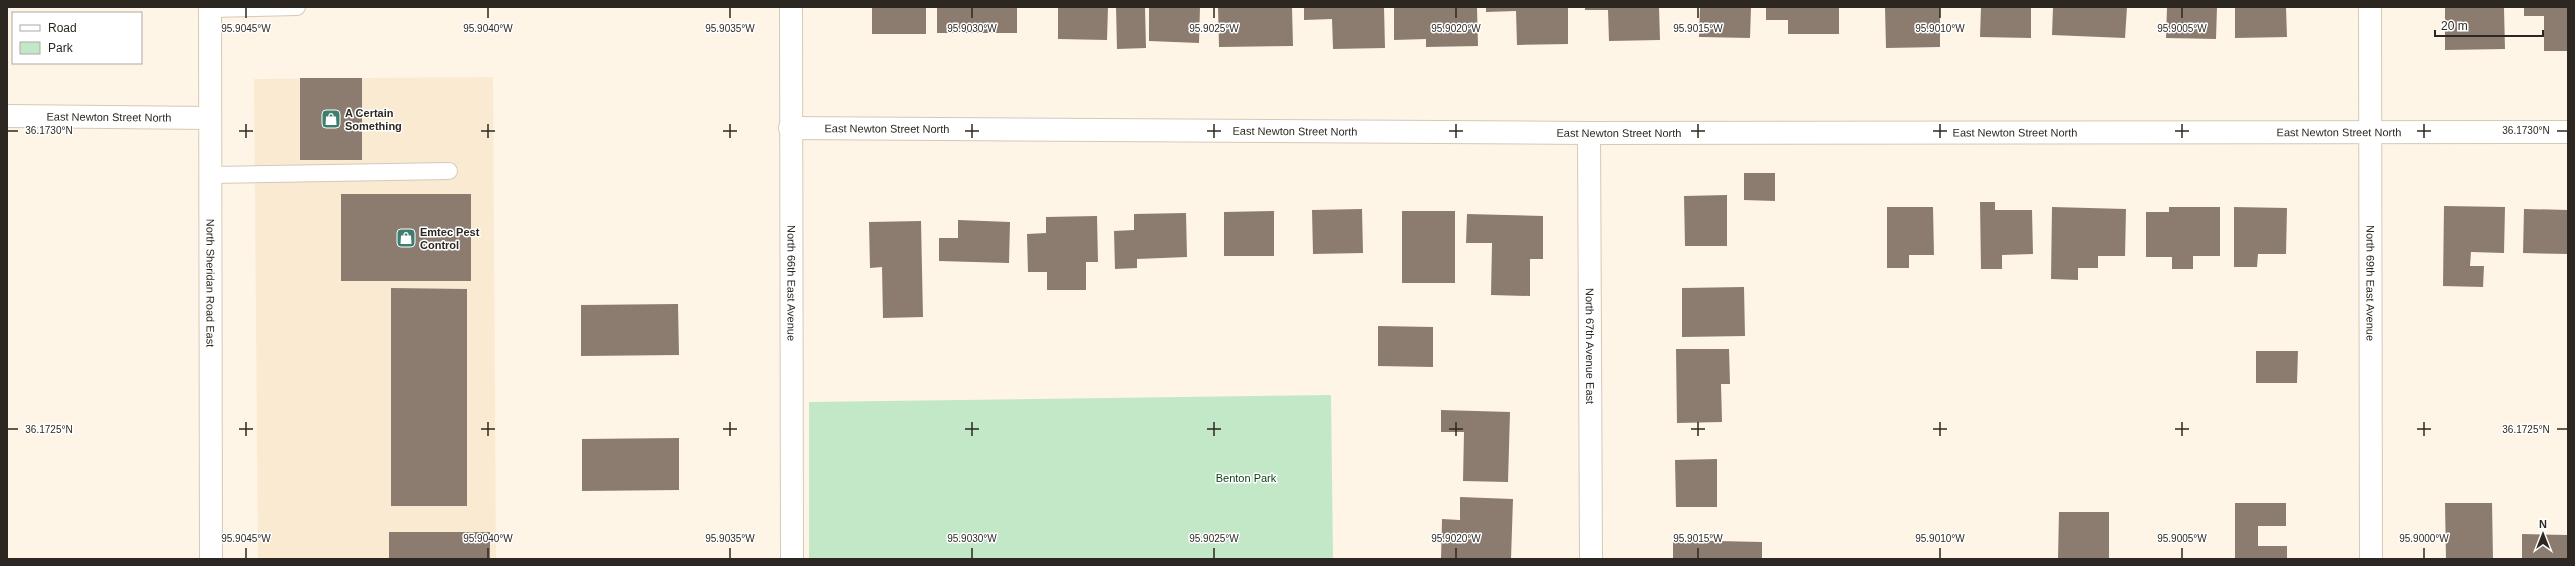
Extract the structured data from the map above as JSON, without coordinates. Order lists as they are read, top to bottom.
{
  "streets": {
    "street": [
      "East Newton Street North",
      "North Sheridan Road East",
      "North 66th East Avenue",
      "North 69th East Avenue",
      "North 67th Avenue East"
    ]
  },
  "crossings": [
    ["East Newton Street North", "North Sheridan Road East"],
    ["East Newton Street North", "North 66th East Avenue"],
    ["East Newton Street North", "North 69th East Avenue"],
    ["East Newton Street North", "North 67th Avenue East"]
  ],
  "parks": ["Benton Park"],
  "places": {
    "shop": ["A Certain Something", "Emtec Pest Control"]
  },
  "legend": ["Road", "Park"],
  "scale_bar": "20 m",
  "north": "top",
  "coordinates": [
    "95.9045°W",
    "95.9040°W",
    "95.9035°W",
    "95.9030°W",
    "95.9025°W",
    "95.9020°W",
    "95.9015°W",
    "95.9010°W",
    "95.9005°W",
    "36.1730°N",
    "36.1725°N",
    "95.9000°W"
  ]
}
